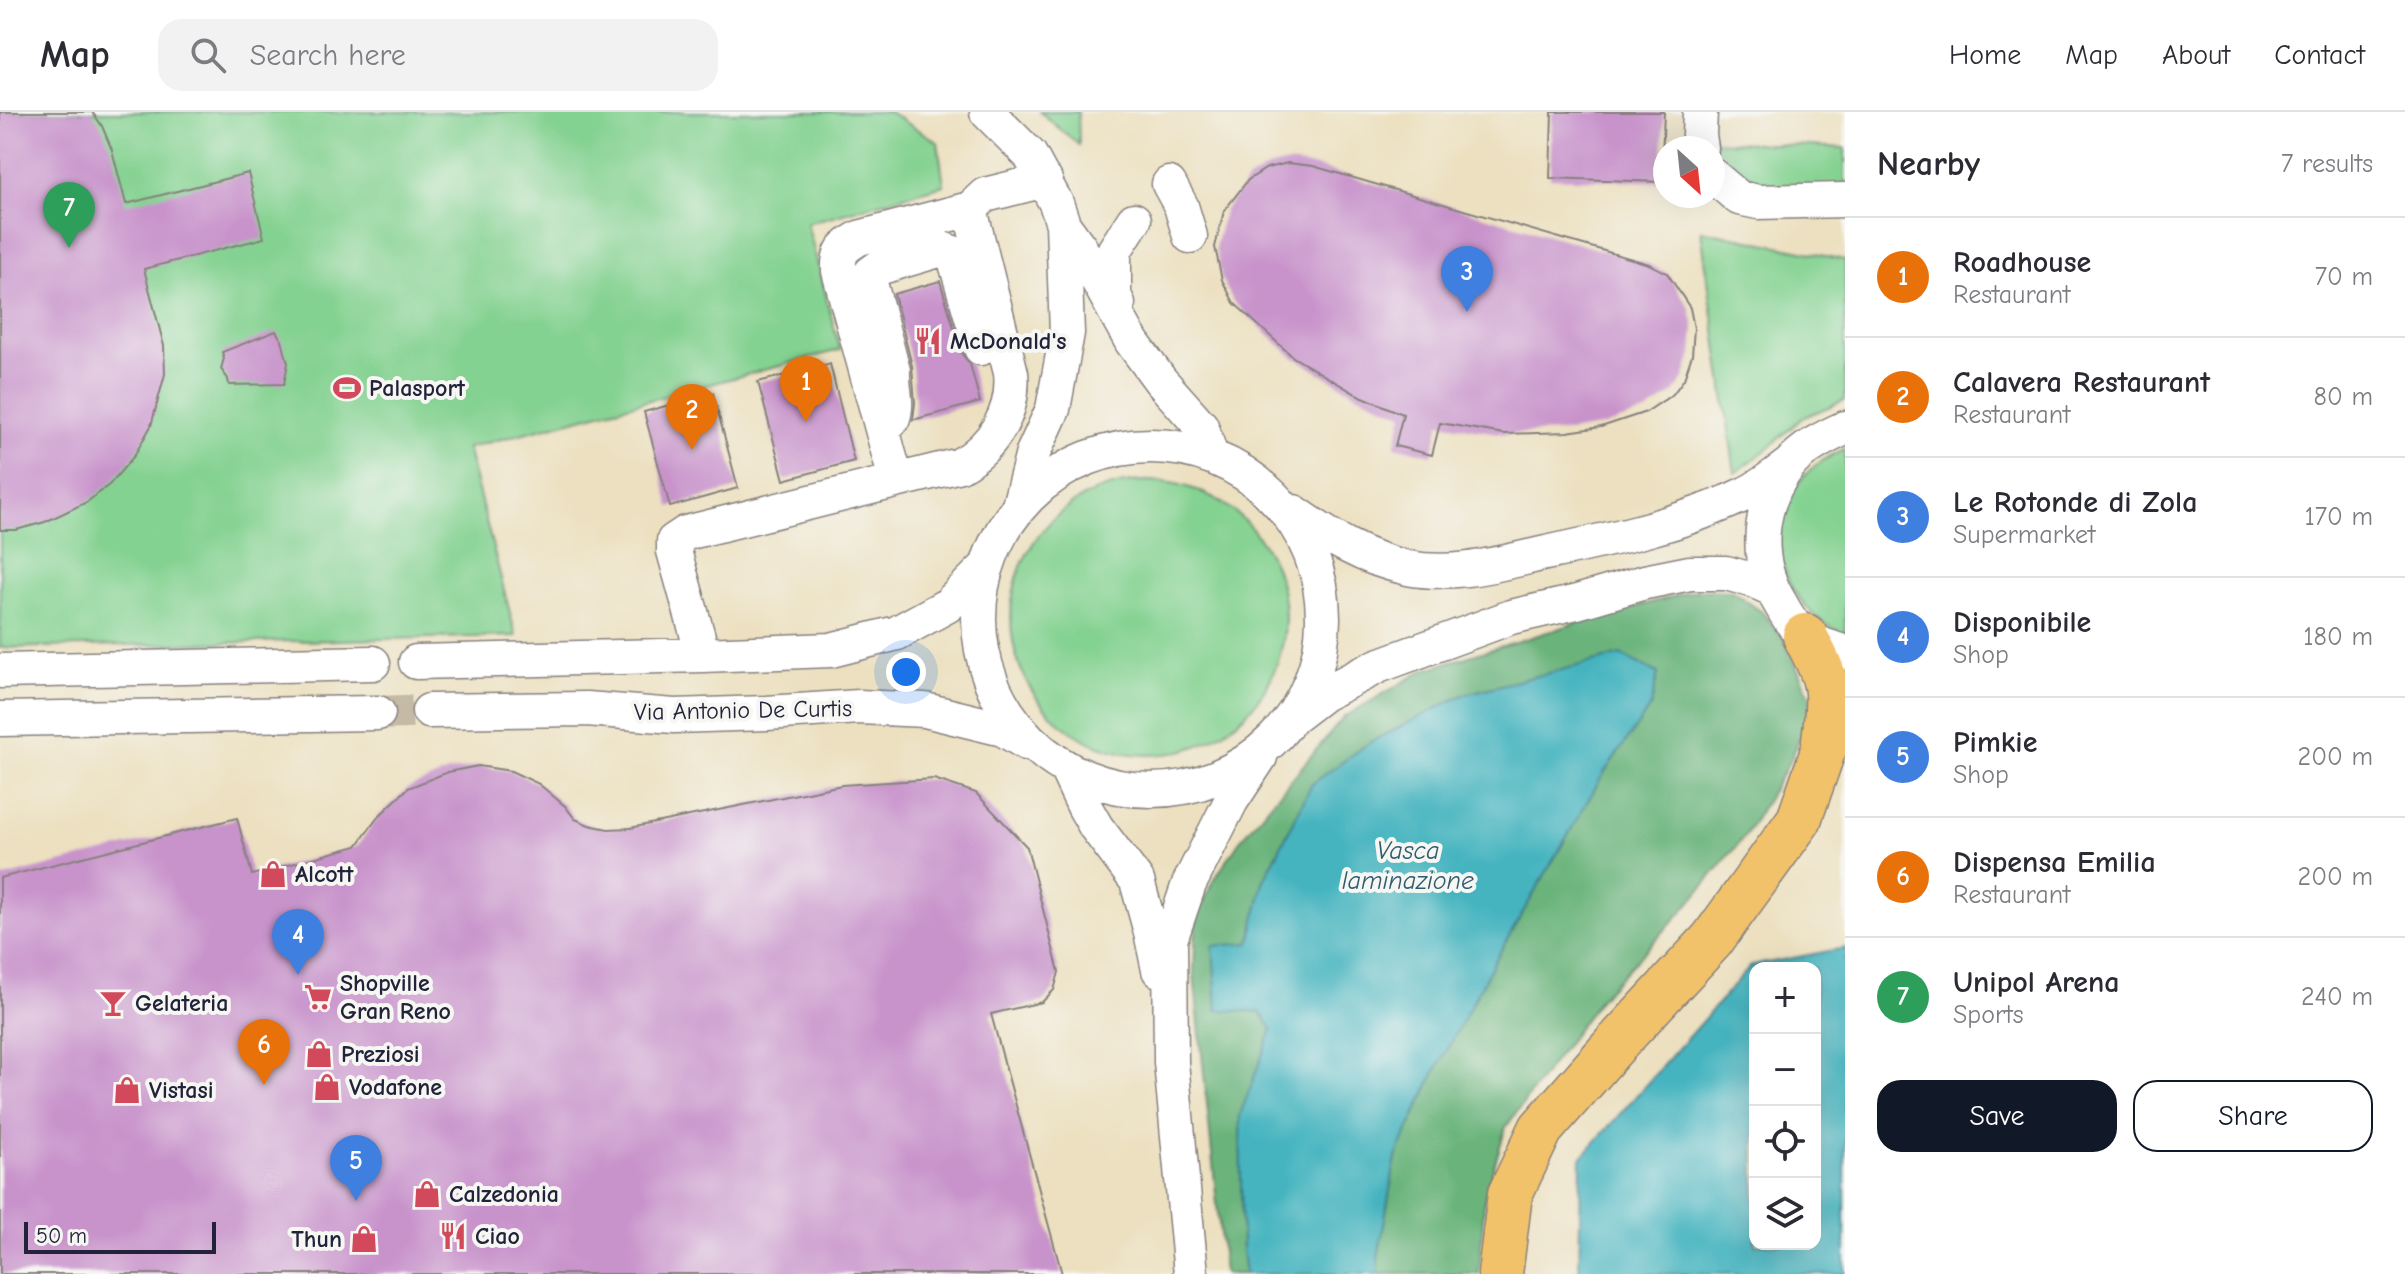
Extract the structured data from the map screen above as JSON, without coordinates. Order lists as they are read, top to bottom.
{
  "streets": {
    "street": ["Via Antonio De Curtis"]
  },
  "water": ["Vasca laminazione"],
  "places": {
    "restaurant": ["McDonald's", "Ciao"],
    "sports": ["Palasport"],
    "shop": [
      "Alcott",
      "Preziosi",
      "Vodafone",
      "Vistasi",
      "Calzedonia",
      "Thun"
    ],
    "supermarket": ["Shopville Gran Reno"],
    "bar": ["Gelateria"]
  },
  "scale_bar": "50 m",
  "north": "bottom right",
  "page": {
    "header": "Map",
    "search": "Search here",
    "nav": [
      "Home",
      "Map",
      "About",
      "Contact"
    ],
    "heading": ["Nearby", "7 results"],
    "pins": [
      "7",
      "3",
      "1",
      "2",
      "4",
      "6",
      "5"
    ],
    "list": [
      {
        "mark": "1",
        "name": "Roadhouse",
        "note": "Restaurant",
        "value": "70 m"
      },
      {
        "mark": "2",
        "name": "Calavera Restaurant",
        "note": "Restaurant",
        "value": "80 m"
      },
      {
        "mark": "3",
        "name": "Le Rotonde di Zola",
        "note": "Supermarket",
        "value": "170 m"
      },
      {
        "mark": "4",
        "name": "Disponibile",
        "note": "Shop",
        "value": "180 m"
      },
      {
        "mark": "5",
        "name": "Pimkie",
        "note": "Shop",
        "value": "200 m"
      },
      {
        "mark": "6",
        "name": "Dispensa Emilia",
        "note": "Restaurant",
        "value": "200 m"
      },
      {
        "mark": "7",
        "name": "Unipol Arena",
        "note": "Sports",
        "value": "240 m"
      }
    ],
    "map_buttons": ["+", "−"],
    "buttons": ["Save", "Share"],
    "scale": "50 m"
  }
}
